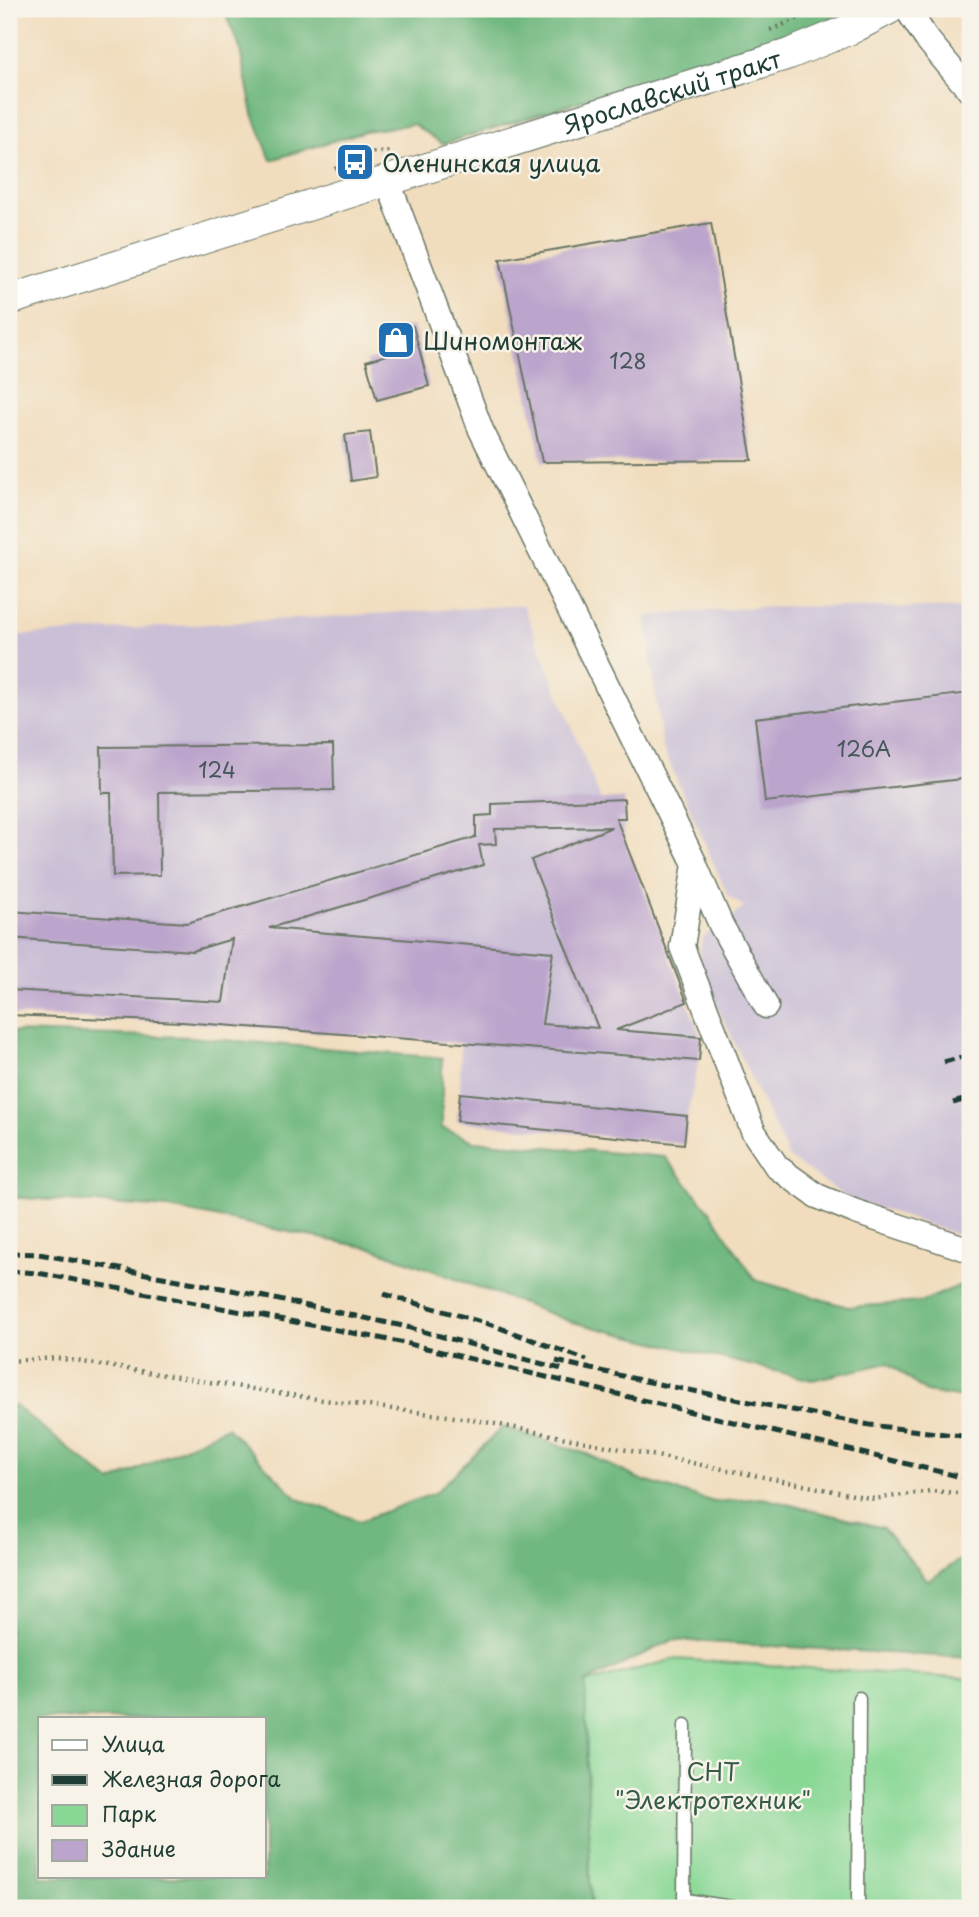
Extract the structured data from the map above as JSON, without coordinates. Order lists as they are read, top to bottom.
{
  "streets": {
    "street": ["Ярославский тракт"]
  },
  "parks": ["СНТ \"Электротехник\""],
  "places": {
    "bus stop": ["Оленинская улица"],
    "shop": ["Шиномонтаж"]
  },
  "house_numbers": ["128", "126А", "124"],
  "legend": [
    "Улица",
    "Железная дорога",
    "Парк",
    "Здание"
  ]
}
